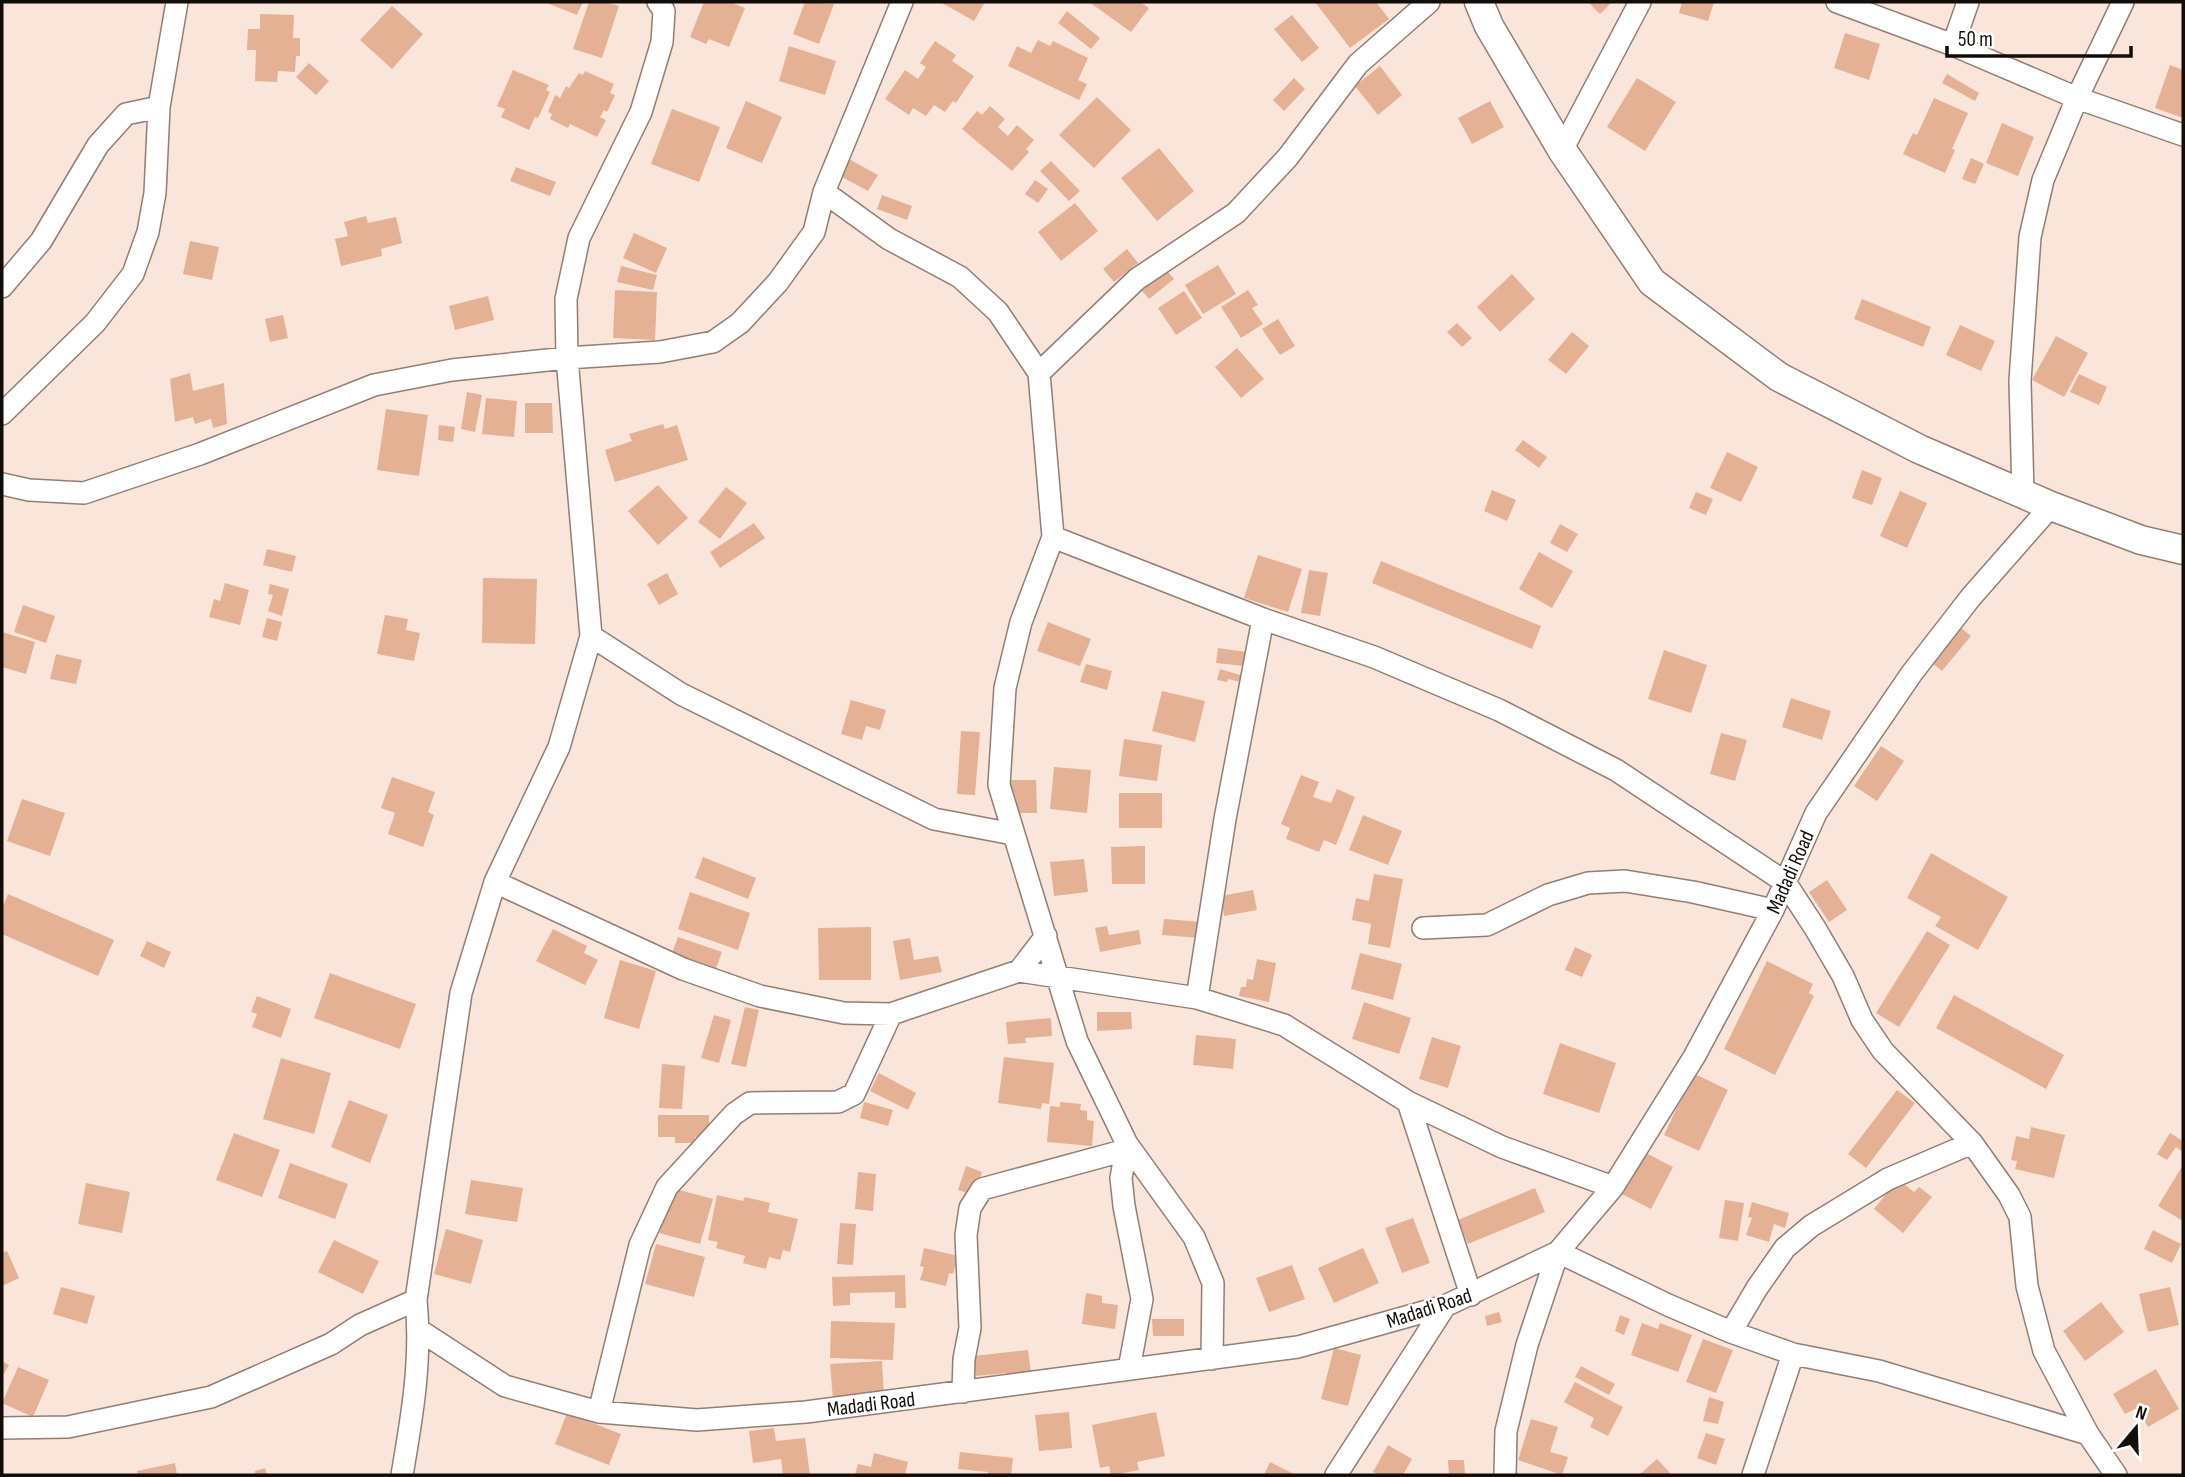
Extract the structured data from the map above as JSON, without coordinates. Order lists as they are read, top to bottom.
{
  "streets": {
    "street": ["Madadi Road"]
  },
  "scale_bar": "50 m",
  "north": "top"
}
